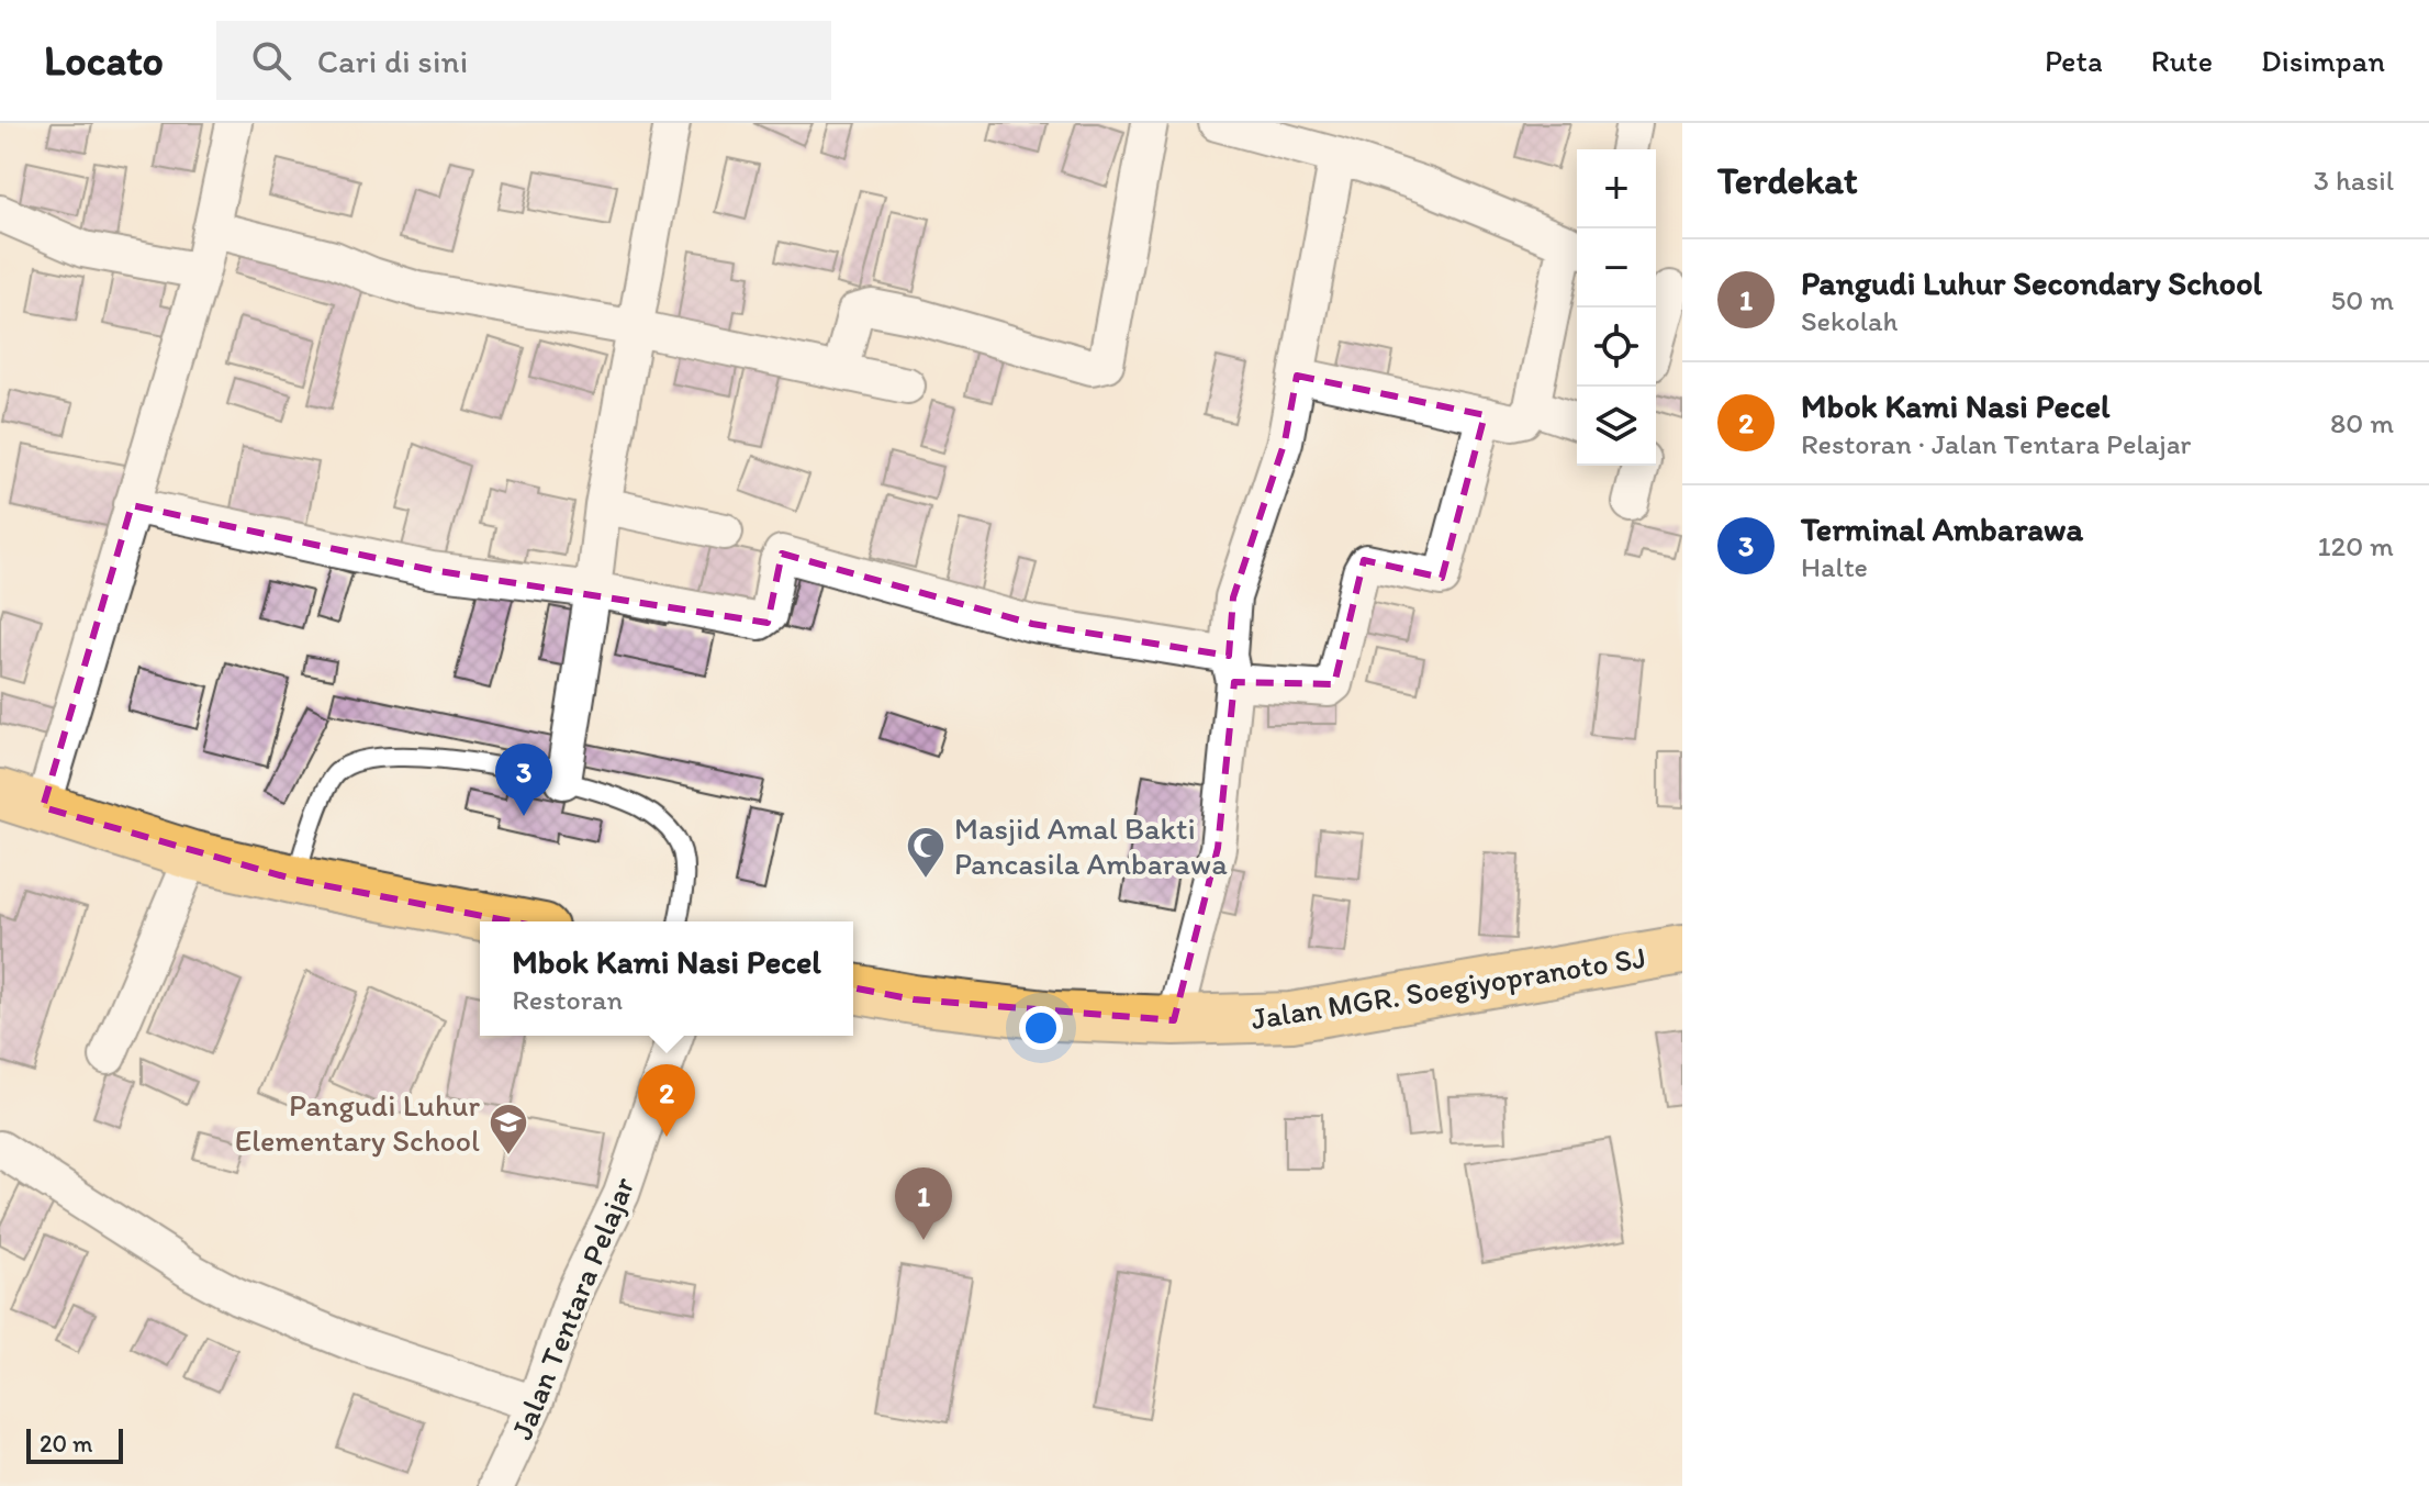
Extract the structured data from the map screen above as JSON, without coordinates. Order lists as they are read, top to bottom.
{
  "streets": {
    "main road": ["Jalan MGR. Soegiyopranoto SJ"],
    "street": ["Jalan Tentara Pelajar"]
  },
  "places": {
    "mosque": ["Masjid Amal Bakti Pancasila Ambarawa"],
    "school or university": ["Pangudi Luhur Elementary School"]
  },
  "scale_bar": "20 m",
  "page": {
    "header": "Locato",
    "search": "Cari di sini",
    "nav": ["Peta", "Rute", "Disimpan"],
    "heading": ["Terdekat", "3 hasil"],
    "map_buttons": ["+", "−"],
    "list": [
      {
        "mark": "1",
        "name": "Pangudi Luhur Secondary School",
        "note": "Sekolah",
        "value": "50 m"
      },
      {
        "mark": "2",
        "name": "Mbok Kami Nasi Pecel",
        "note": "Restoran · Jalan Tentara Pelajar",
        "value": "80 m"
      },
      {
        "mark": "3",
        "name": "Terminal Ambarawa",
        "note": "Halte",
        "value": "120 m"
      }
    ],
    "pins": ["3", "2", "1"],
    "popup": ["Mbok Kami Nasi Pecel", "Restoran"],
    "scale": "20 m"
  }
}
